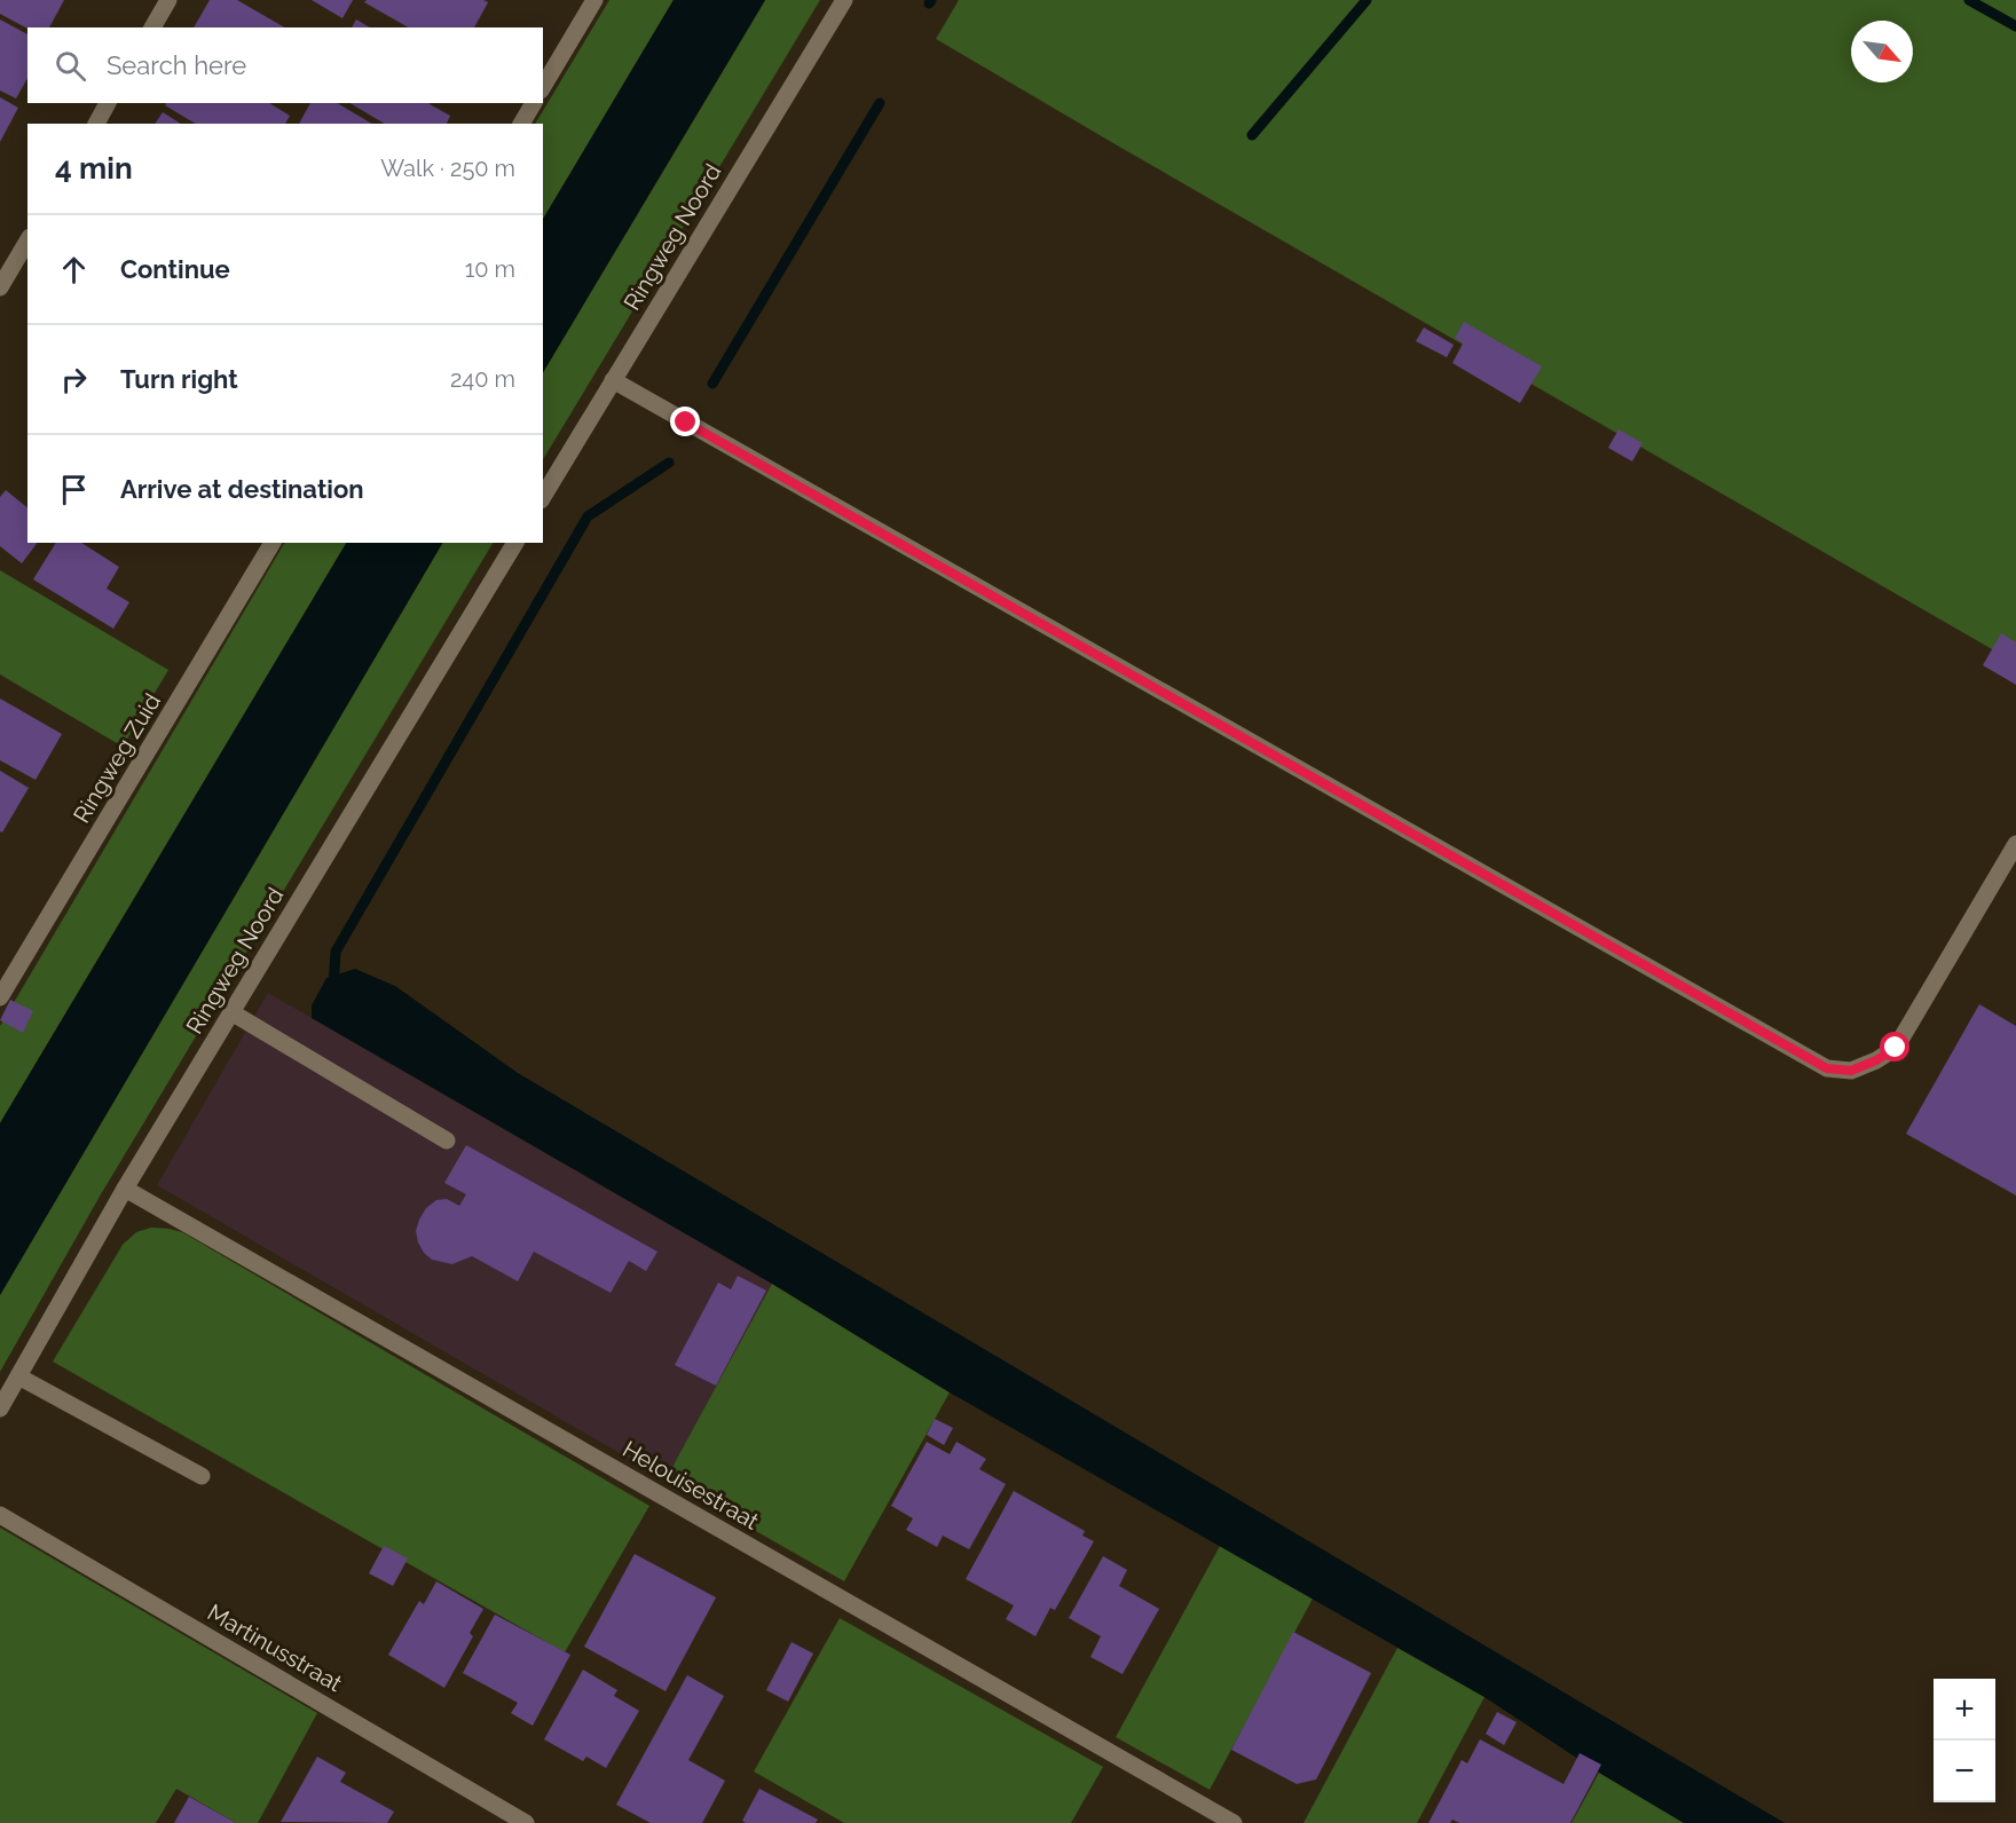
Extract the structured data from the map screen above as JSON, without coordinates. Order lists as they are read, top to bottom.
{
  "streets": {
    "street": [
      "Ringweg Noord",
      "Ringweg Zuid",
      "Helouisestraat",
      "Martinusstraat"
    ]
  },
  "crossings": [
    ["Ringweg Noord", "Helouisestraat"]
  ],
  "north": "bottom right",
  "page": {
    "search": "Search here",
    "heading": ["4 min", "Walk · 250 m"],
    "list": [
      ["Continue", "10 m"],
      ["Turn right", "240 m"],
      "Arrive at destination"
    ],
    "map_buttons": ["+", "−"]
  }
}
